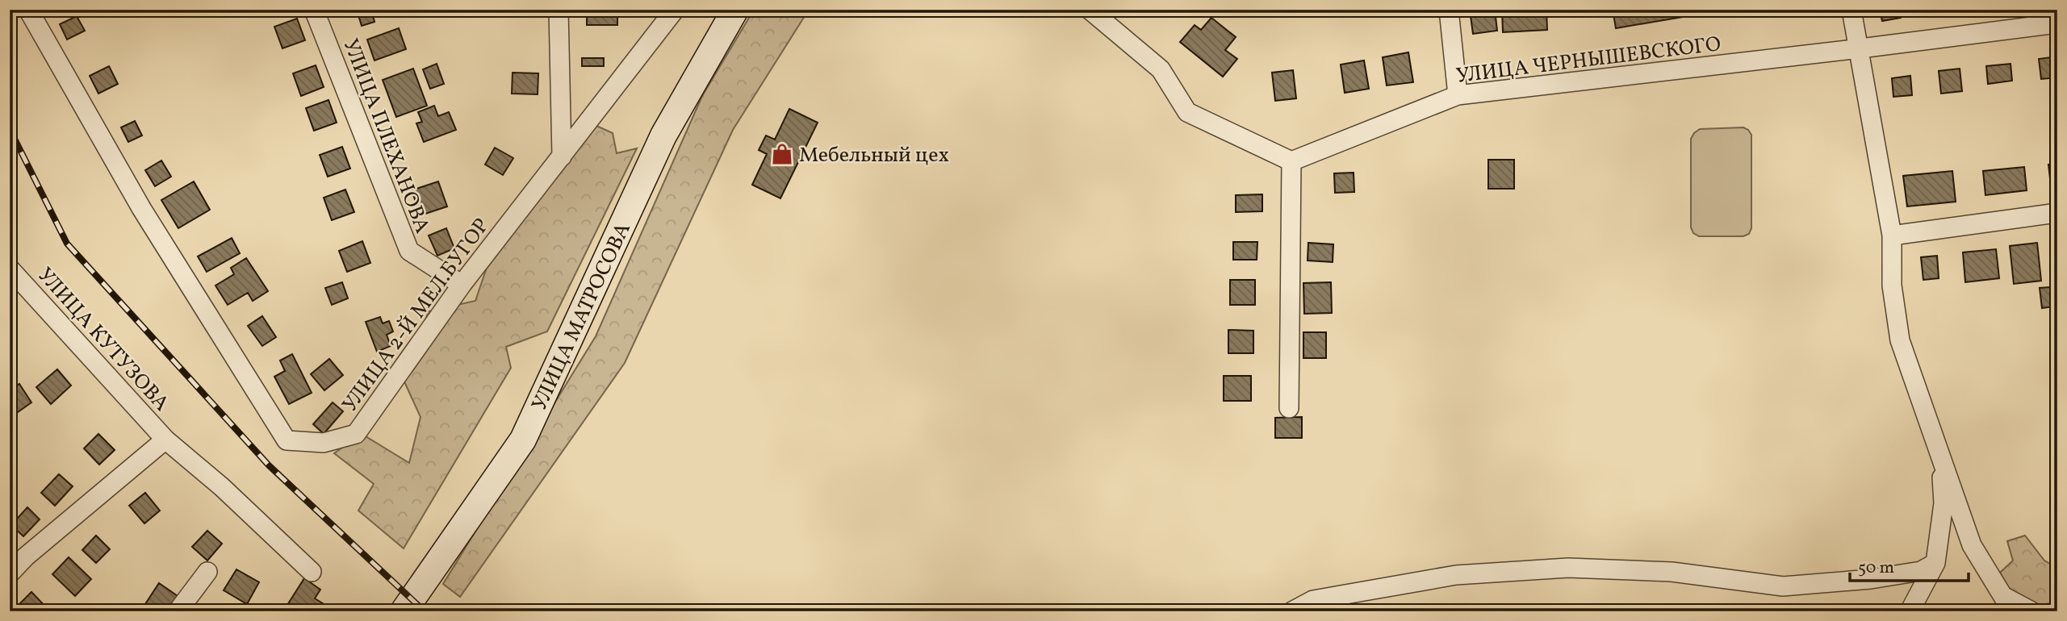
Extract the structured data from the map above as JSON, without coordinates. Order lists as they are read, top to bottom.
{
  "streets": {
    "main road": ["УЛИЦА МАТРОСОВА"],
    "street": [
      "УЛИЦА ЧЕРНЫШЕВСКОГО",
      "УЛИЦА ПЛЕХАНОВА",
      "УЛИЦА 2-Й МЕЛ.БУГОР",
      "УЛИЦА КУТУЗОВА"
    ]
  },
  "crossings": [
    ["УЛИЦА ПЛЕХАНОВА", "УЛИЦА 2-Й МЕЛ.БУГОР"]
  ],
  "places": {
    "shop": ["Мебельный цех"]
  },
  "scale_bar": "50 m"
}
